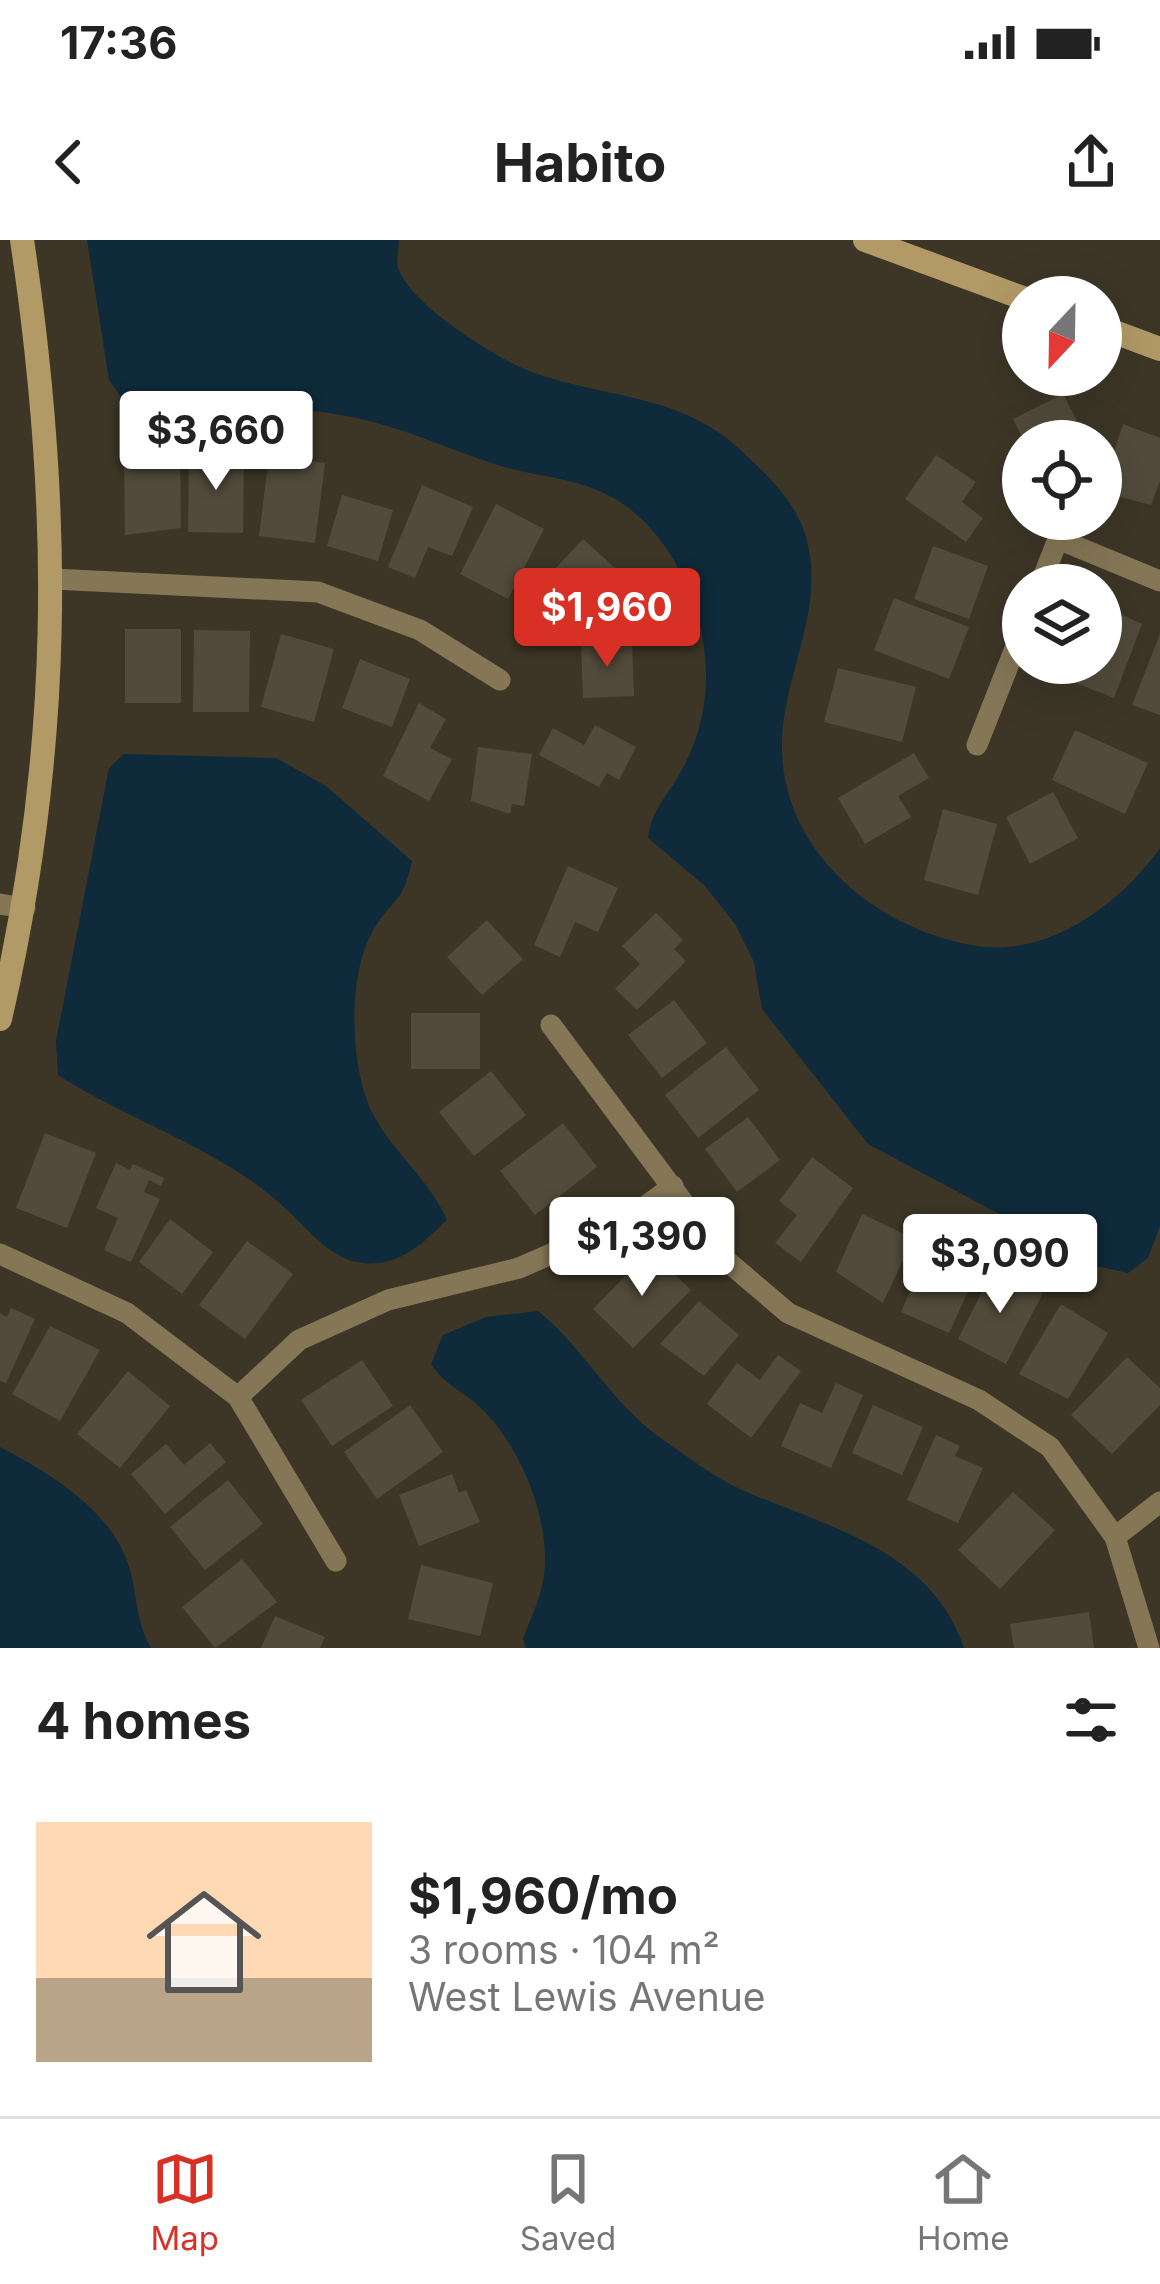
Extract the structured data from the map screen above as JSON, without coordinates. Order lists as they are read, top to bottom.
{
  "north": "bottom",
  "page": {
    "status": "17:36",
    "header": "Habito",
    "price": [
      "$3,660",
      "$1,960",
      "$1,390",
      "$3,090"
    ],
    "heading": "4 homes",
    "list": [
      {
        "name": "$1,960/mo",
        "note": "3 rooms · 104 m² · West Lewis Avenue"
      }
    ],
    "tabs": ["Map", "Saved", "Home"]
  }
}
